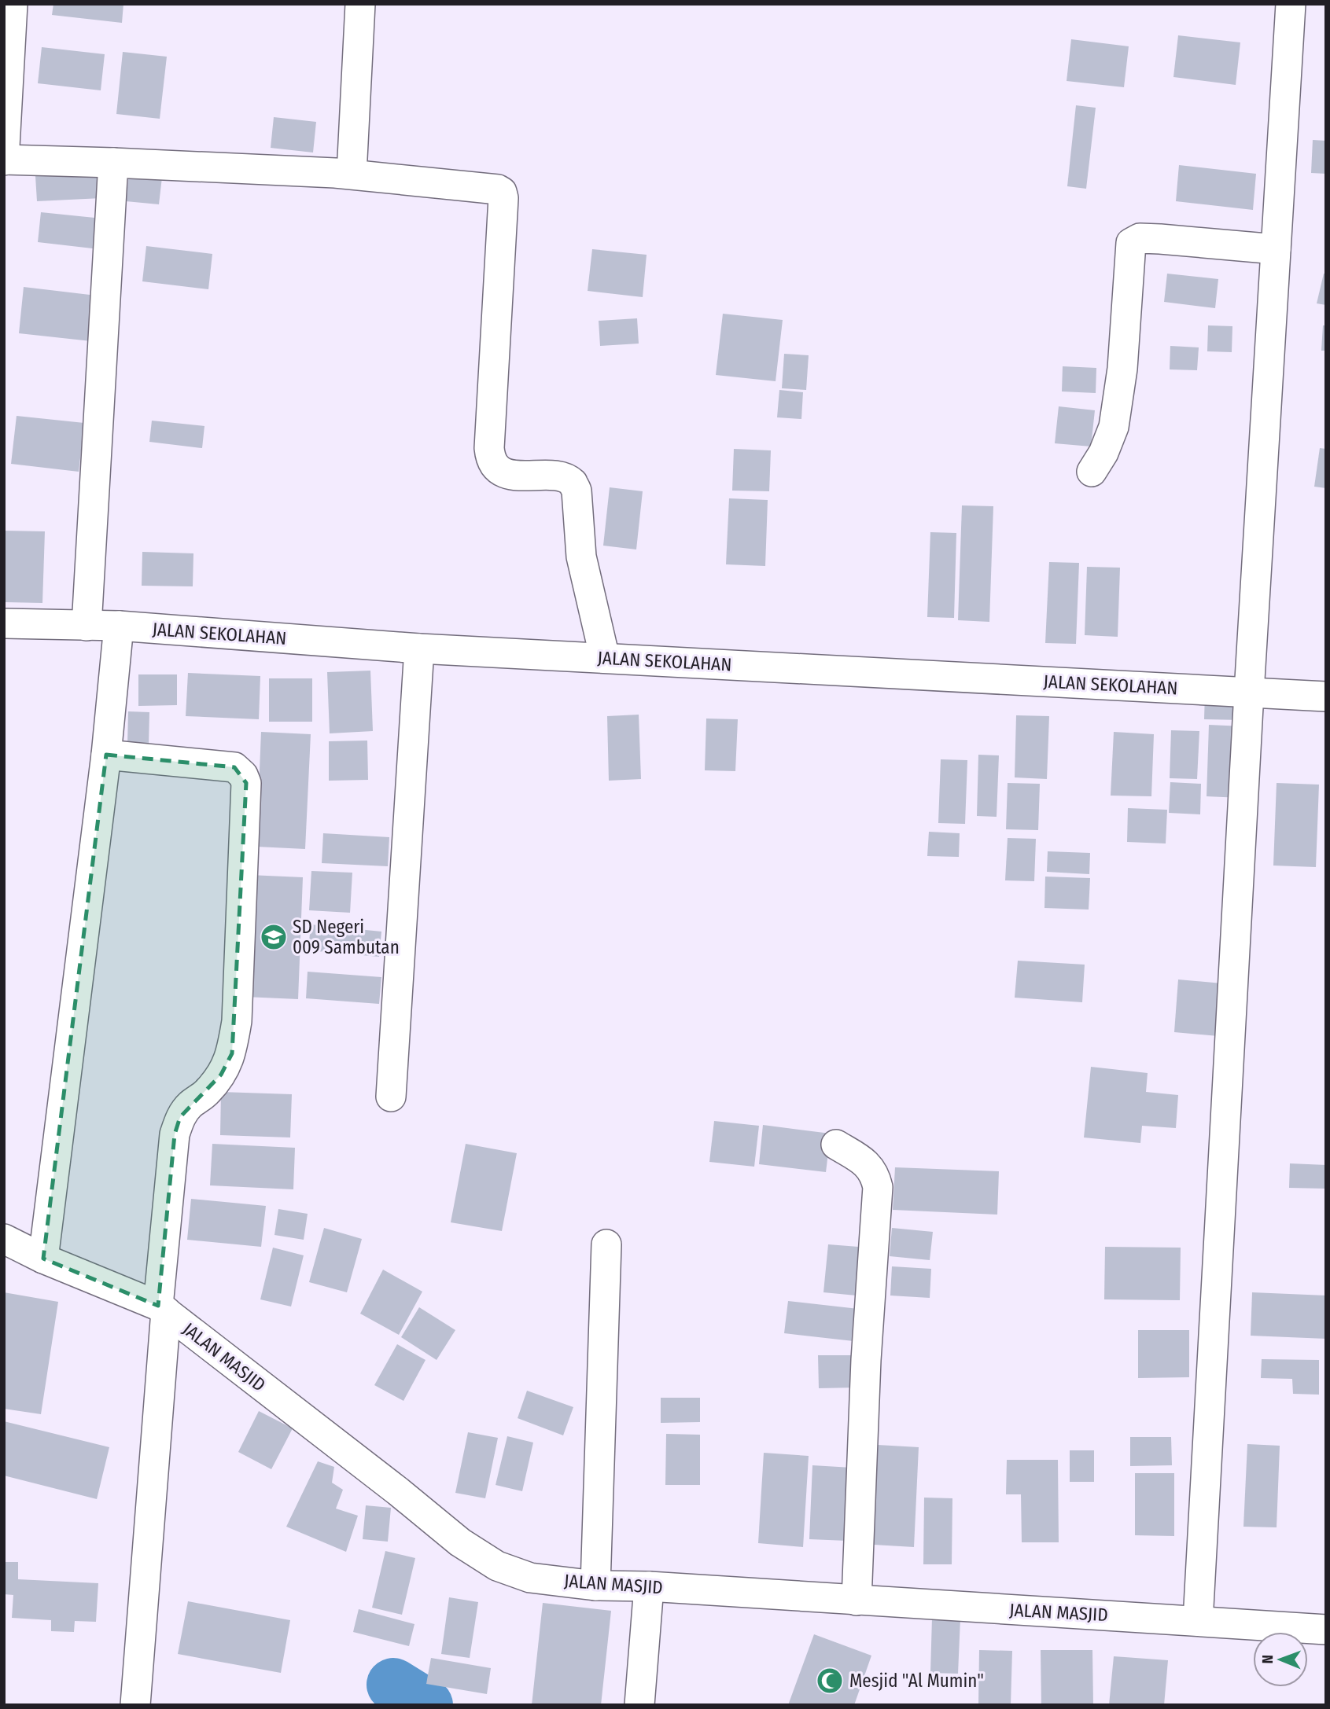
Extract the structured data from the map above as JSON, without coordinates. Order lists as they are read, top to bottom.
{
  "streets": {
    "street": ["JALAN SEKOLAHAN", "JALAN MASJID"]
  },
  "places": {
    "school or university": ["SD Negeri 009 Sambutan"],
    "mosque": ["Mesjid \"Al Mumin\""]
  },
  "north": "left"
}
